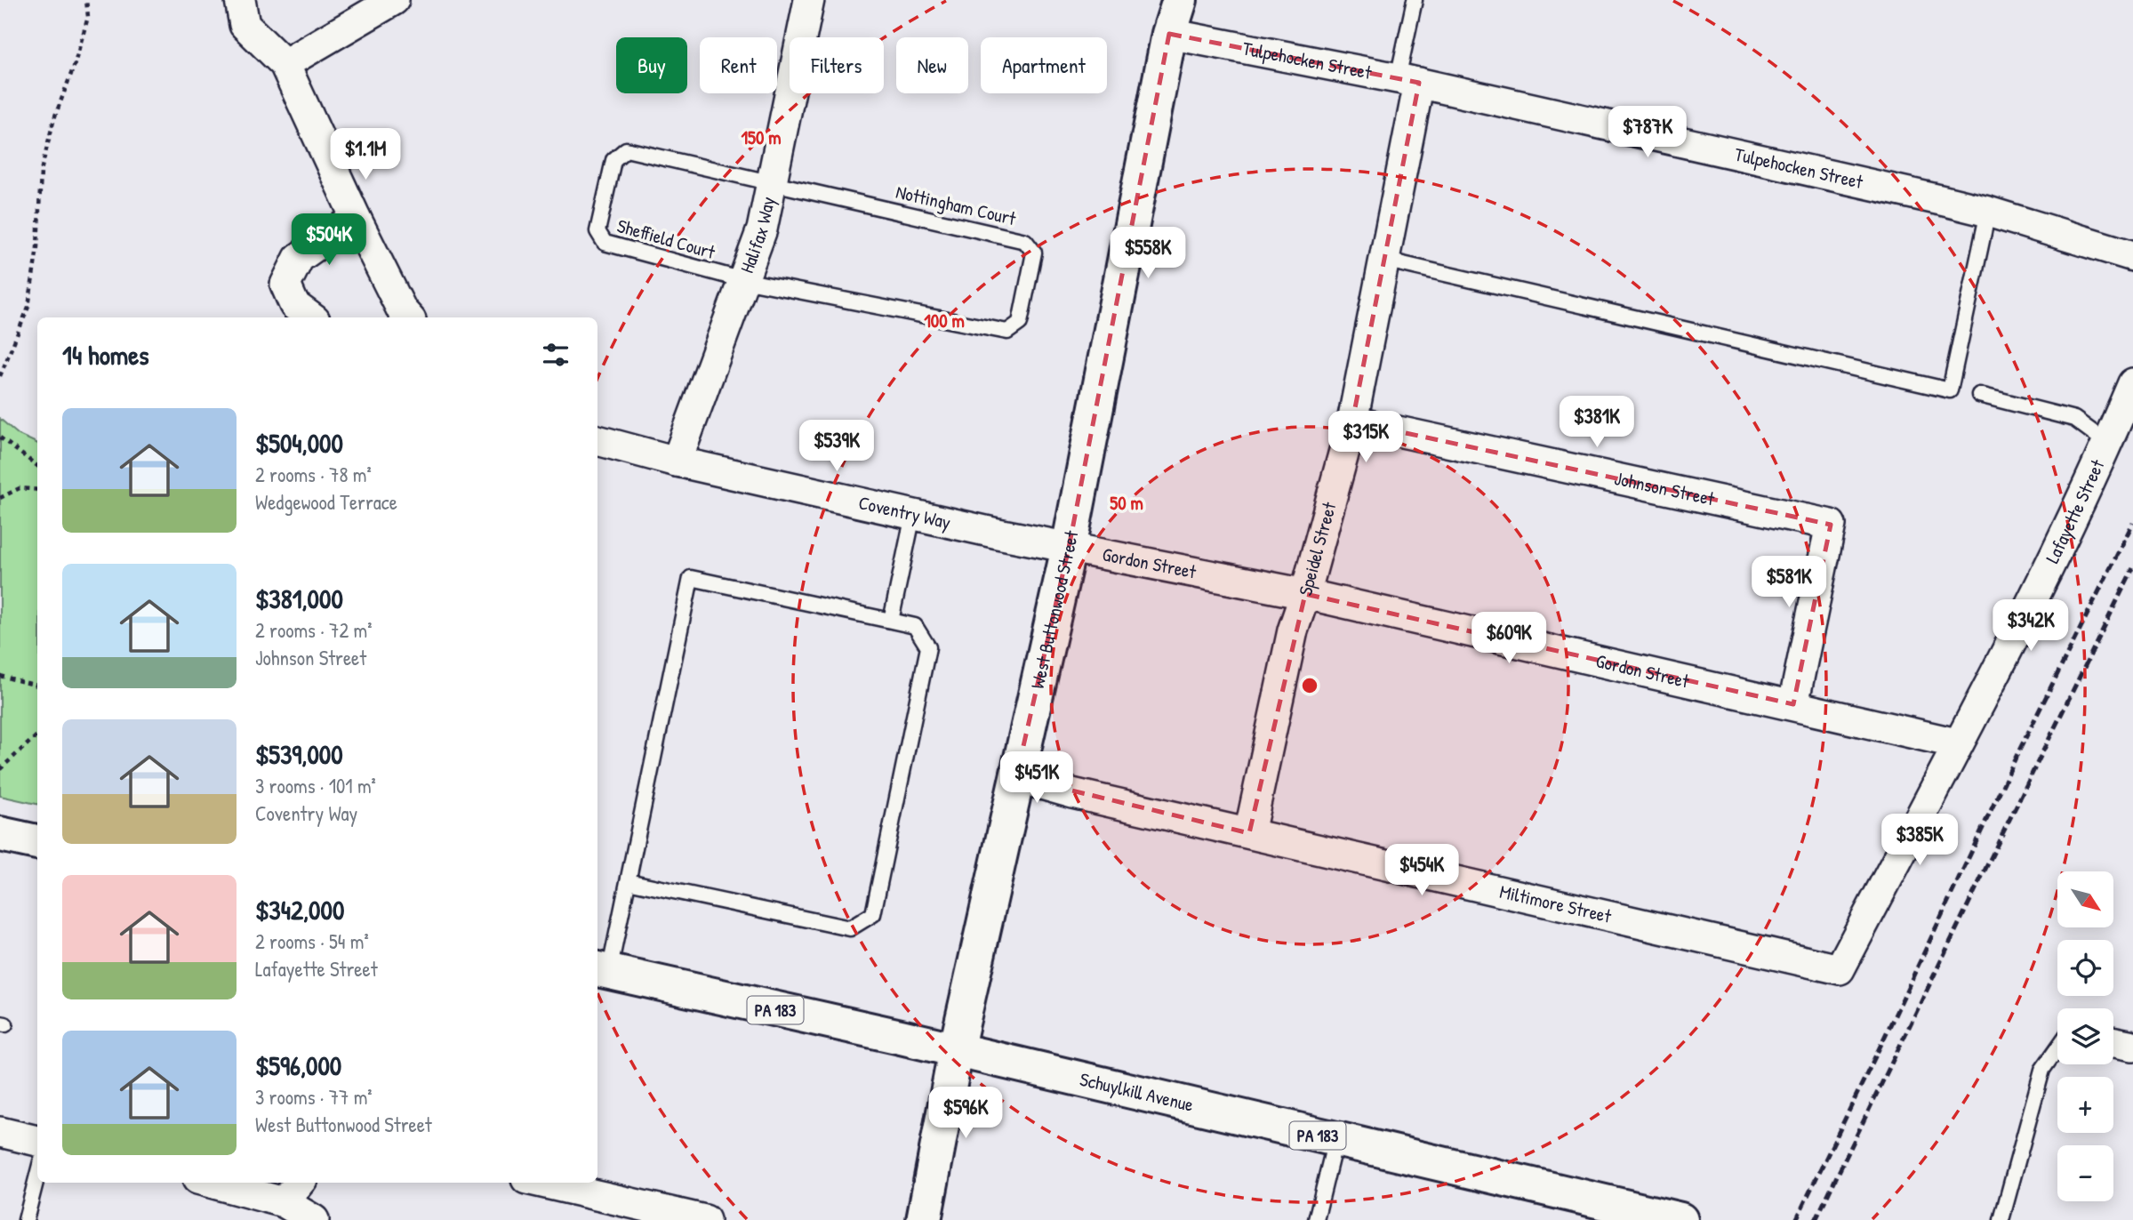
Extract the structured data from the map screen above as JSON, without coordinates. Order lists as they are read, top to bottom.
{
  "streets": {
    "street": [
      "Tulpehocken Street",
      "Halifax Way",
      "Johnson Street",
      "Lafayette Street",
      "Coventry Way",
      "Speidel Street",
      "Gordon Street",
      "West Buttonwood Street",
      "Miltimore Street",
      "PA 183",
      "Schuylkill Avenue"
    ],
    "lane": ["Nottingham Court", "Sheffield Court"]
  },
  "crossings": [
    ["Tulpehocken Street", "Speidel Street"],
    ["Tulpehocken Street", "West Buttonwood Street"],
    ["Nottingham Court", "Halifax Way"],
    ["Nottingham Court", "Sheffield Court"],
    ["Halifax Way", "Sheffield Court"],
    ["Halifax Way", "Coventry Way"],
    ["Johnson Street", "Speidel Street"],
    ["Johnson Street", "Gordon Street"],
    ["Lafayette Street", "Gordon Street"],
    ["Lafayette Street", "Miltimore Street"],
    ["Coventry Way", "Gordon Street"],
    ["Coventry Way", "West Buttonwood Street"],
    ["Speidel Street", "Gordon Street"],
    ["Speidel Street", "Miltimore Street"],
    ["Gordon Street", "West Buttonwood Street"],
    ["West Buttonwood Street", "Miltimore Street"],
    ["West Buttonwood Street", "Schuylkill Avenue"]
  ],
  "north": "bottom right",
  "page": {
    "chip": [
      "Buy",
      "Rent",
      "Filters",
      "New",
      "Apartment"
    ],
    "price": [
      "$787K",
      "$1.1M",
      "$504K",
      "$558K",
      "$381K",
      "$315K",
      "$539K",
      "$581K",
      "$342K",
      "$609K",
      "$451K",
      "$385K",
      "$454K",
      "$596K"
    ],
    "heading": "14 homes",
    "list": [
      {
        "name": "$504,000",
        "note": "2 rooms · 78 m² · Wedgewood Terrace"
      },
      {
        "name": "$381,000",
        "note": "2 rooms · 72 m² · Johnson Street"
      },
      {
        "name": "$539,000",
        "note": "3 rooms · 101 m² · Coventry Way"
      },
      {
        "name": "$342,000",
        "note": "2 rooms · 54 m² · Lafayette Street"
      },
      {
        "name": "$596,000",
        "note": "3 rooms · 77 m² · West Buttonwood Street"
      }
    ],
    "map_buttons": ["+", "−"]
  },
  "rings": ["150 m", "100 m", "50 m"]
}
